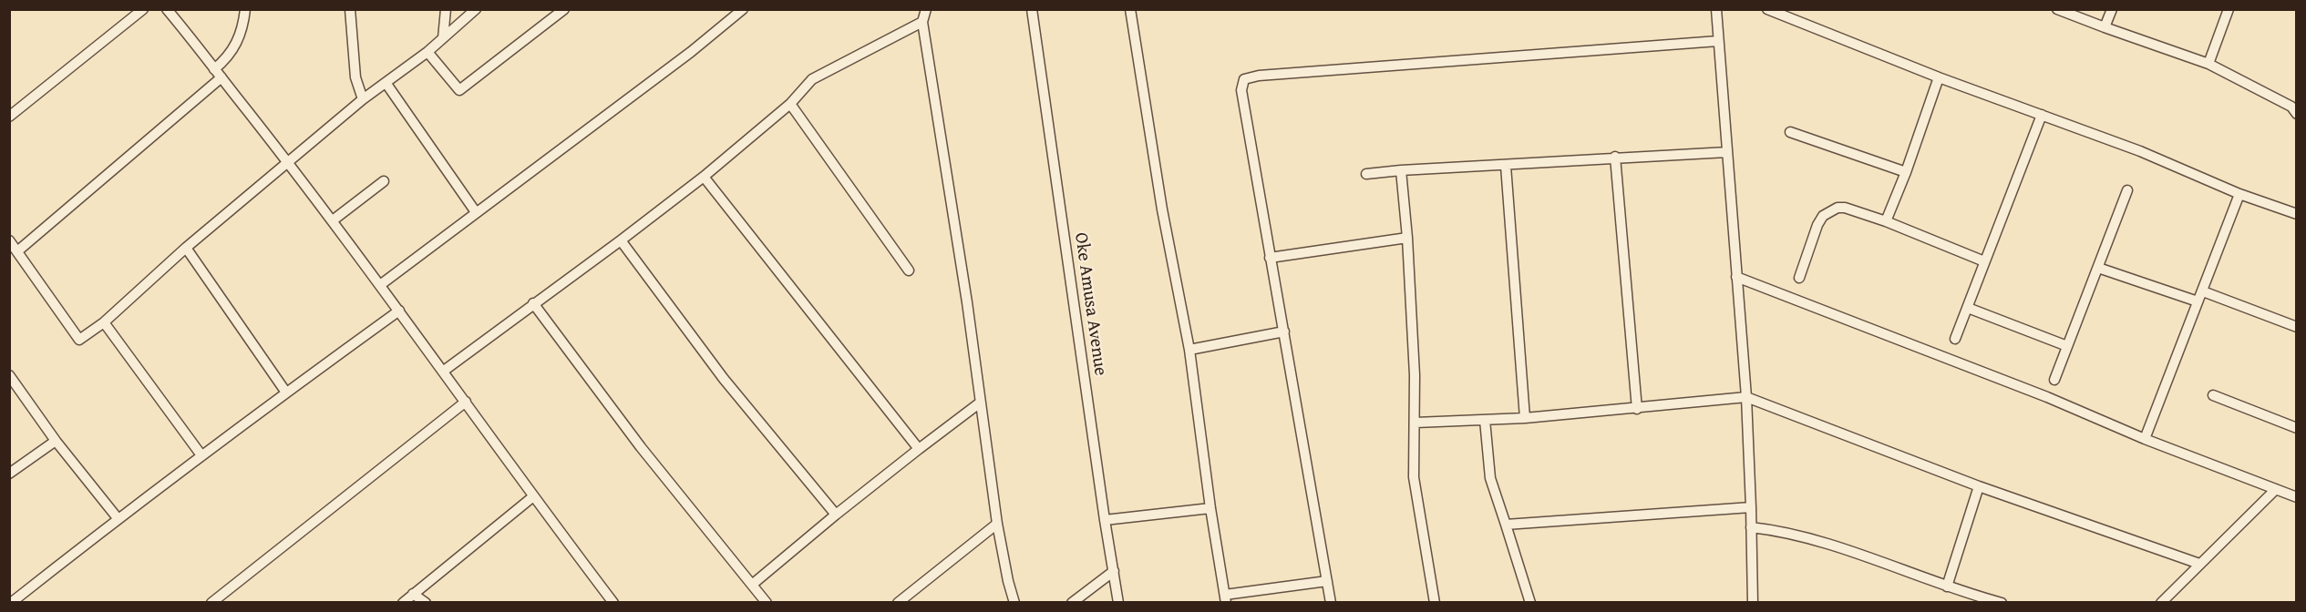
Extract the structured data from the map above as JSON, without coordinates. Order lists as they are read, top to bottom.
{
  "streets": {
    "street": ["Oke Amusa Avenue"]
  }
}
